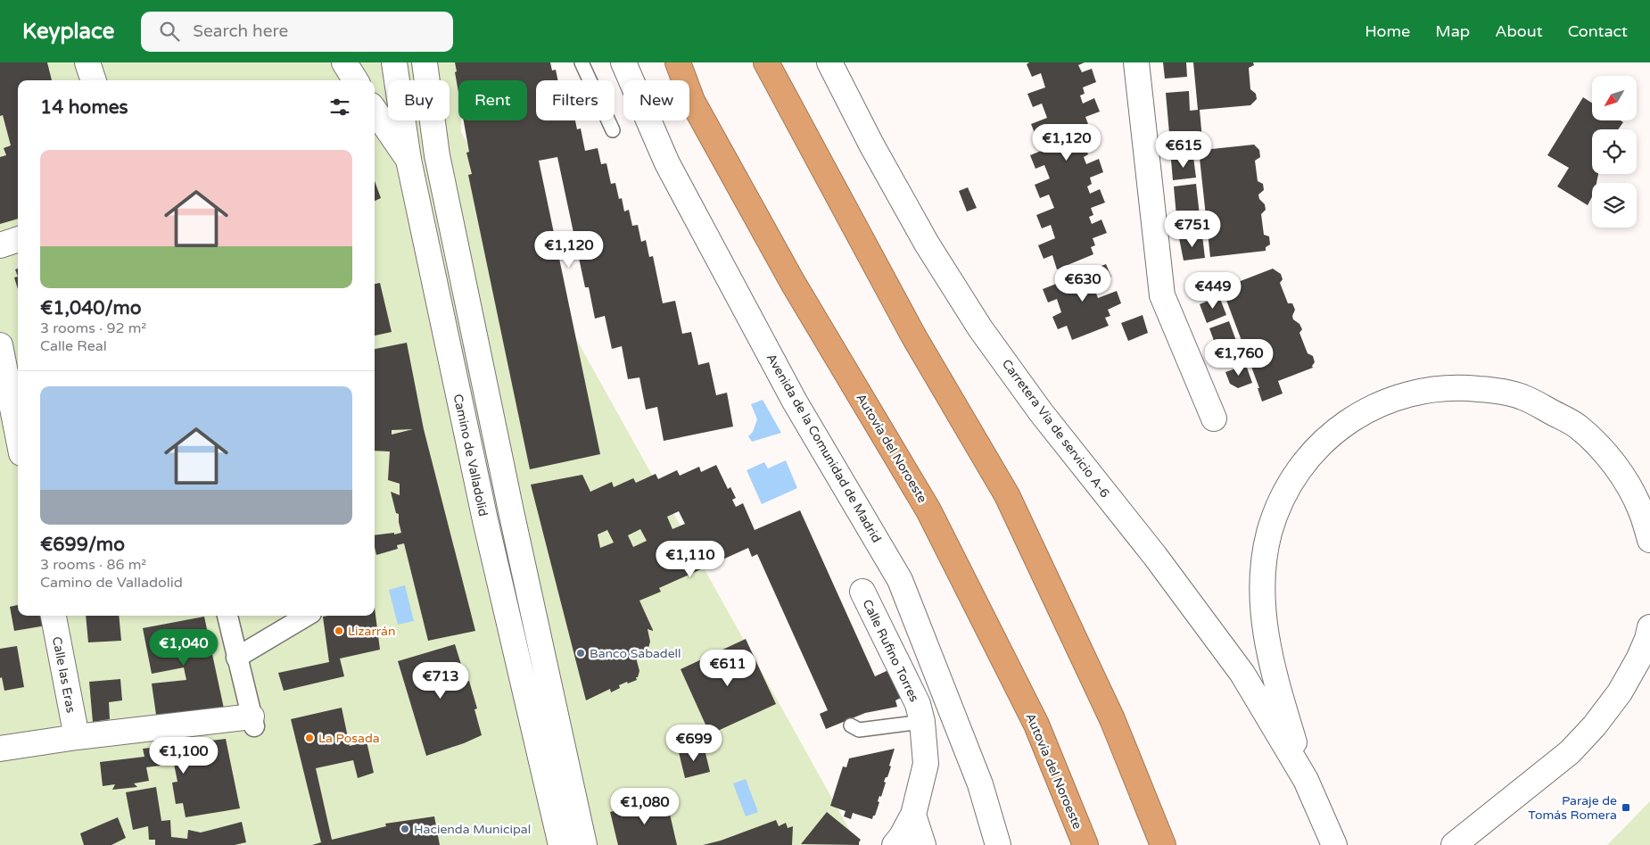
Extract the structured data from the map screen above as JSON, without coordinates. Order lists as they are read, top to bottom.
{
  "streets": {
    "highway": ["Autovía del Noroeste"],
    "street": [
      "Carretera Vía de servicio A-6",
      "Avenida de la Comunidad de Madrid",
      "Camino de Valladolid",
      "Calle Rufino Torres",
      "Calle las Eras"
    ]
  },
  "places": {
    "other": [
      "Lizarrán",
      "Banco Sabadell",
      "La Posada",
      "Hacienda Municipal"
    ],
    "transit": ["Paraje de Tomás Romera"]
  },
  "north": "bottom left",
  "page": {
    "header": "Keyplace",
    "search": "Search here",
    "nav": [
      "Home",
      "Map",
      "About",
      "Contact"
    ],
    "chip": [
      "Buy",
      "Rent",
      "Filters",
      "New"
    ],
    "heading": "14 homes",
    "price": [
      "€1,120",
      "€615",
      "€751",
      "€1,120",
      "€630",
      "€449",
      "€1,760",
      "€1,110",
      "€1,040",
      "€611",
      "€713",
      "€699",
      "€1,100",
      "€1,080"
    ],
    "list": [
      {
        "name": "€1,040/mo",
        "note": "3 rooms · 92 m² · Calle Real"
      },
      {
        "name": "€699/mo",
        "note": "3 rooms · 86 m² · Camino de Valladolid"
      }
    ]
  }
}
